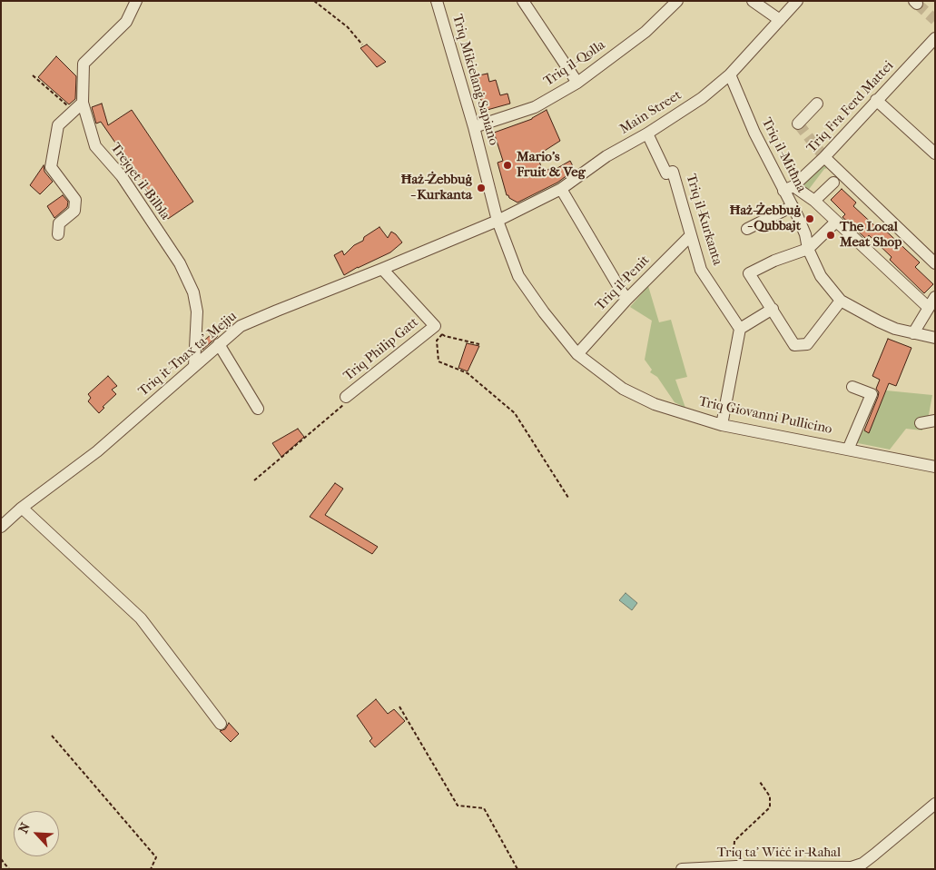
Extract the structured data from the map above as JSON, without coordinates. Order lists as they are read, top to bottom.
{
  "streets": {
    "street": [
      "Triq il-Qolla",
      "Triq Mikielanġ Sapiano",
      "Triq Fra Ferd Mattei",
      "Main Street",
      "Triq il-Mitħna",
      "Trejqet il-Bilbla",
      "Triq il-Kurkanta",
      "Triq il-Penit",
      "Triq Philip Gatt",
      "Triq it-Tnax ta' Mejju",
      "Triq Giovanni Pullicino",
      "Triq ta' Wiċċ ir-Raħal"
    ]
  },
  "crossings": [
    ["Triq il-Qolla", "Triq Mikielanġ Sapiano"],
    ["Triq Mikielanġ Sapiano", "Main Street"],
    ["Triq Mikielanġ Sapiano", "Triq il-Penit"],
    ["Triq Mikielanġ Sapiano", "Triq it-Tnax ta' Mejju"],
    ["Triq Mikielanġ Sapiano", "Triq Giovanni Pullicino"],
    ["Triq Fra Ferd Mattei", "Triq il-Mitħna"],
    ["Main Street", "Triq il-Mitħna"],
    ["Main Street", "Triq il-Kurkanta"],
    ["Main Street", "Triq it-Tnax ta' Mejju"],
    ["Trejqet il-Bilbla", "Triq it-Tnax ta' Mejju"],
    ["Triq il-Kurkanta", "Triq il-Penit"],
    ["Triq il-Penit", "Triq Giovanni Pullicino"]
  ],
  "places": [
    "Mario's Fruit & Veg",
    "Ħaż-Żebbuġ - Kurkanta",
    "Ħaż-Żebbuġ - Qubbajt",
    "The Local Meat Shop"
  ],
  "north": "top left"
}
